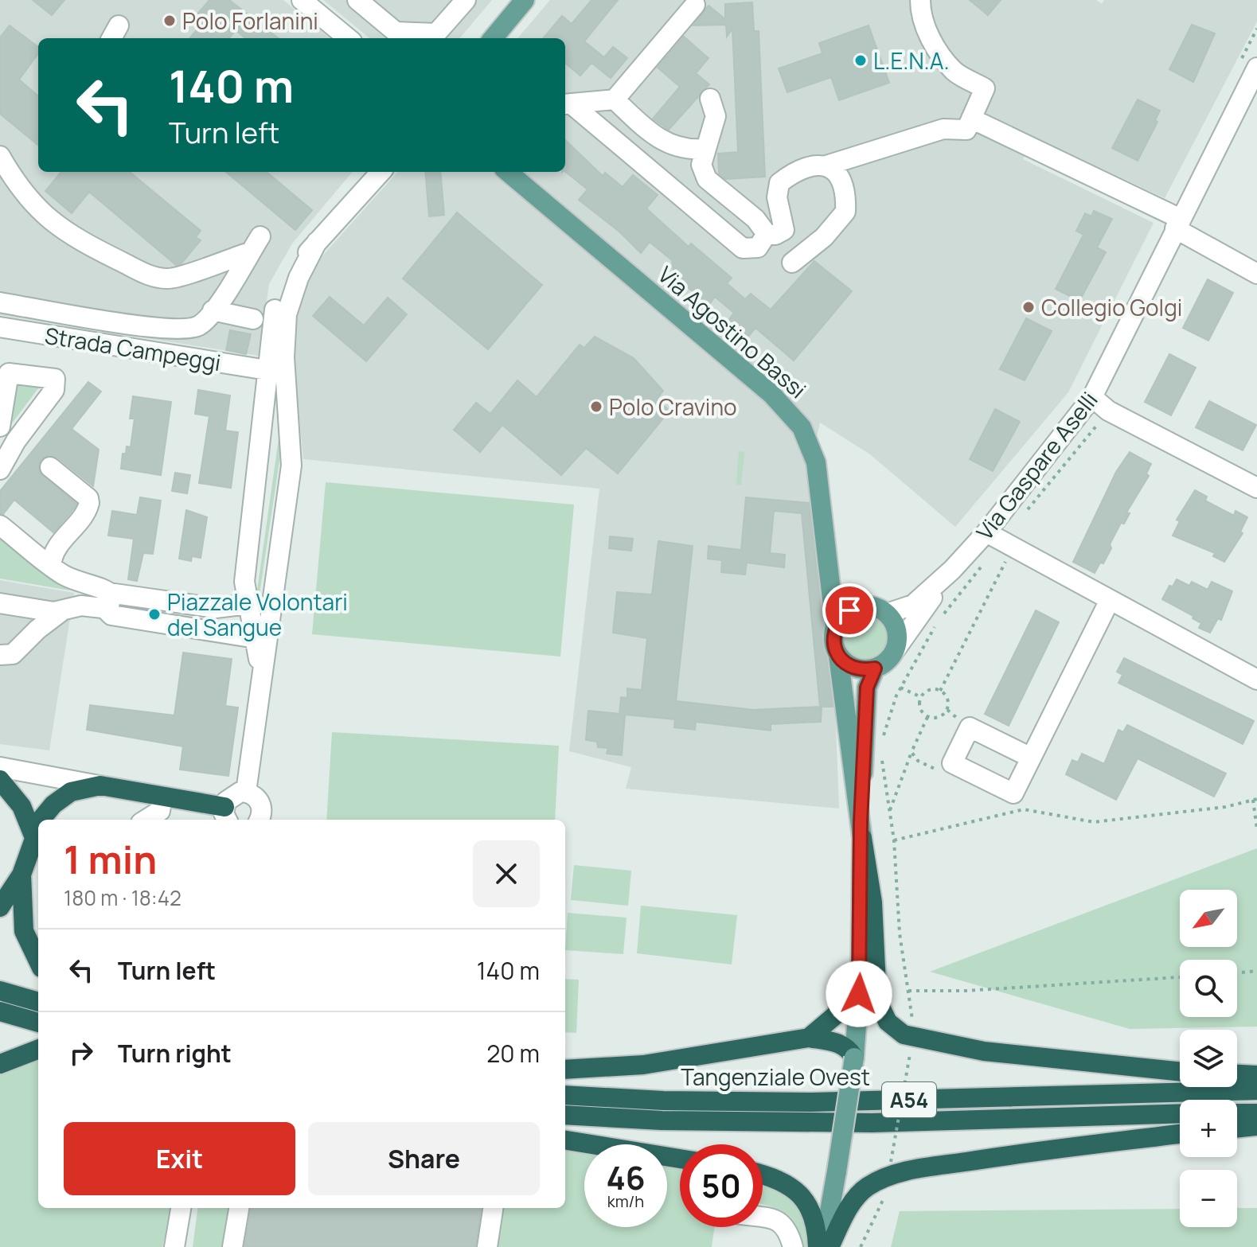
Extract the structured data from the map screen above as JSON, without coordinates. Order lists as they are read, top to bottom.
{
  "streets": {
    "highway": ["Tangenziale Ovest", "A54"],
    "main road": ["Via Agostino Bassi"],
    "street": ["Strada Campeggi", "Via Gaspare Aselli"]
  },
  "crossings": [
    ["Via Agostino Bassi", "Via Gaspare Aselli"]
  ],
  "places": [
    "Polo Forlanini",
    "L.E.N.A.",
    "Collegio Golgi",
    "Polo Cravino",
    "Piazzale Volontari del Sangue"
  ],
  "north": "bottom left",
  "page": {
    "turn": ["140 m", "Turn left"],
    "heading": ["1 min", "180 m · 18:42"],
    "map_buttons": ["+", "−"],
    "list": [
      {
        "name": "Turn left",
        "value": "140 m"
      },
      {
        "name": "Turn right",
        "value": "20 m"
      }
    ],
    "buttons": ["Exit", "Share"],
    "speed": "46 km/h",
    "limit": "50"
  }
}
